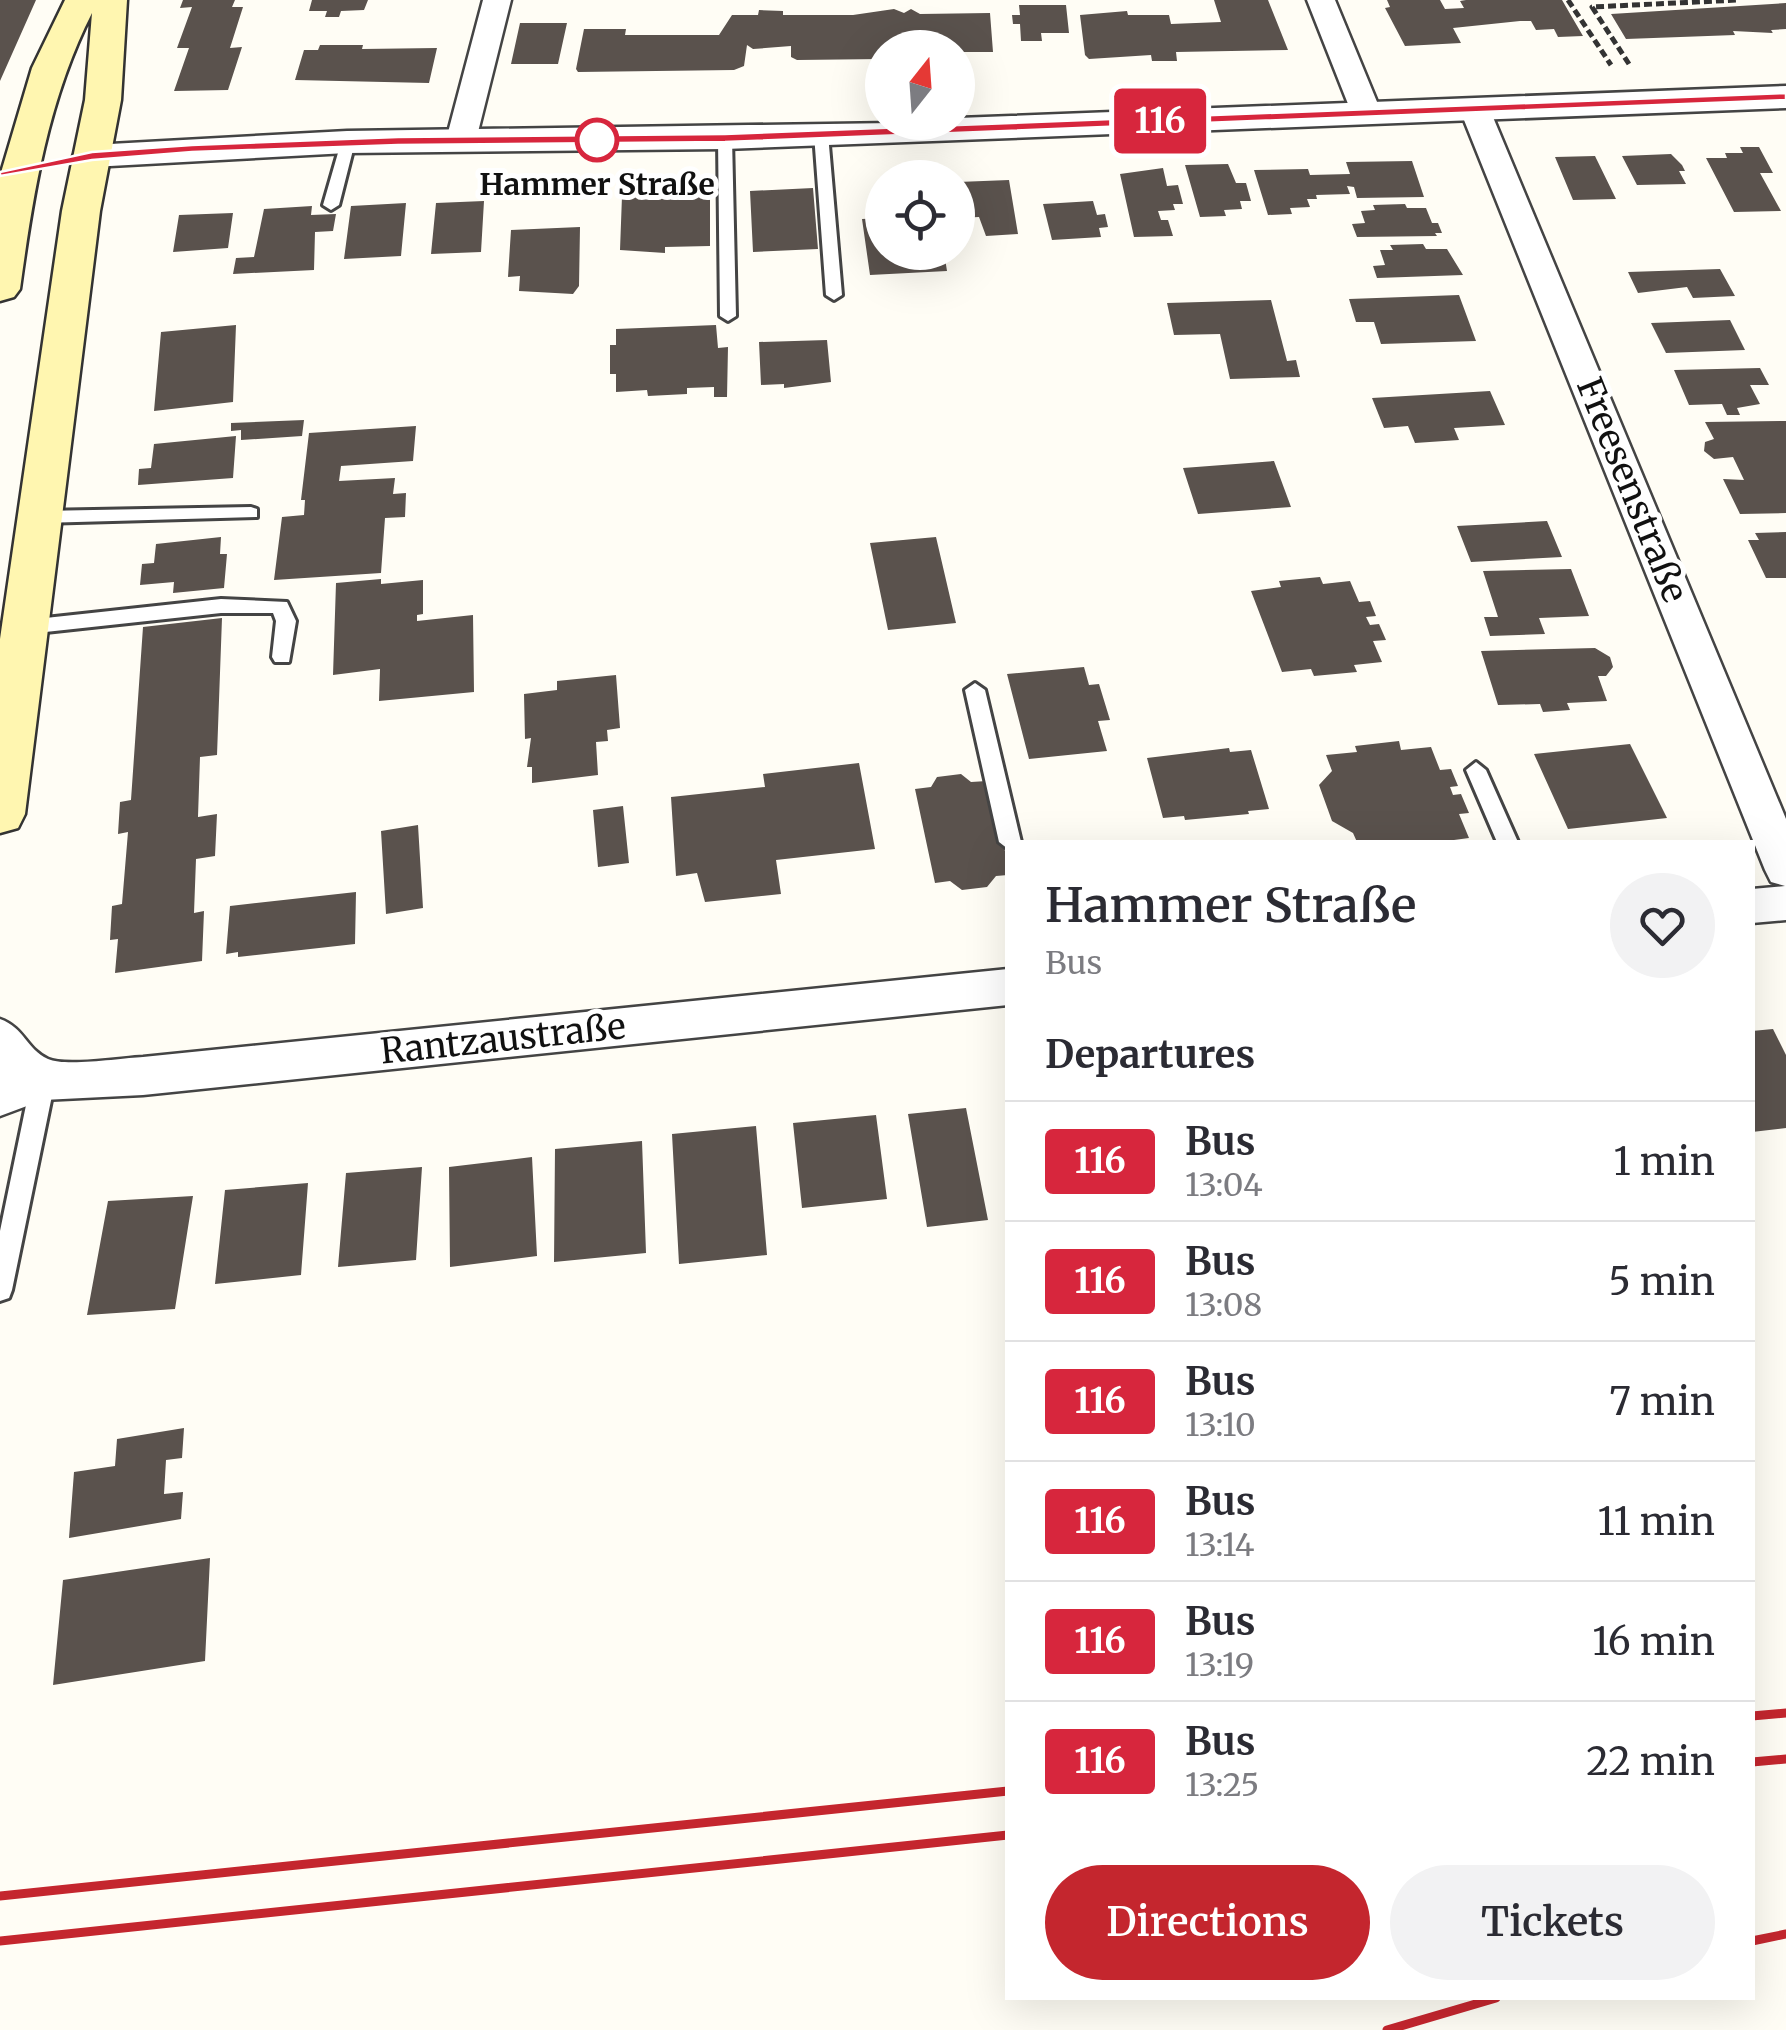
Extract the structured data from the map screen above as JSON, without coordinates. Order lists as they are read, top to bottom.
{
  "streets": {
    "street": ["Freesenstraße", "Rantzaustraße"]
  },
  "places": ["Hammer Straße"],
  "lines": ["bus line 116"],
  "north": "top",
  "page": {
    "on_map": "116",
    "heading": [
      ["Hammer Straße", "Bus"],
      "Departures"
    ],
    "list": [
      {
        "mark": "116",
        "name": "Bus",
        "note": "13:04",
        "value": "1 min"
      },
      {
        "mark": "116",
        "name": "Bus",
        "note": "13:08",
        "value": "5 min"
      },
      {
        "mark": "116",
        "name": "Bus",
        "note": "13:10",
        "value": "7 min"
      },
      {
        "mark": "116",
        "name": "Bus",
        "note": "13:14",
        "value": "11 min"
      },
      {
        "mark": "116",
        "name": "Bus",
        "note": "13:19",
        "value": "16 min"
      },
      {
        "mark": "116",
        "name": "Bus",
        "note": "13:25",
        "value": "22 min"
      }
    ],
    "buttons": ["Directions", "Tickets"]
  }
}
